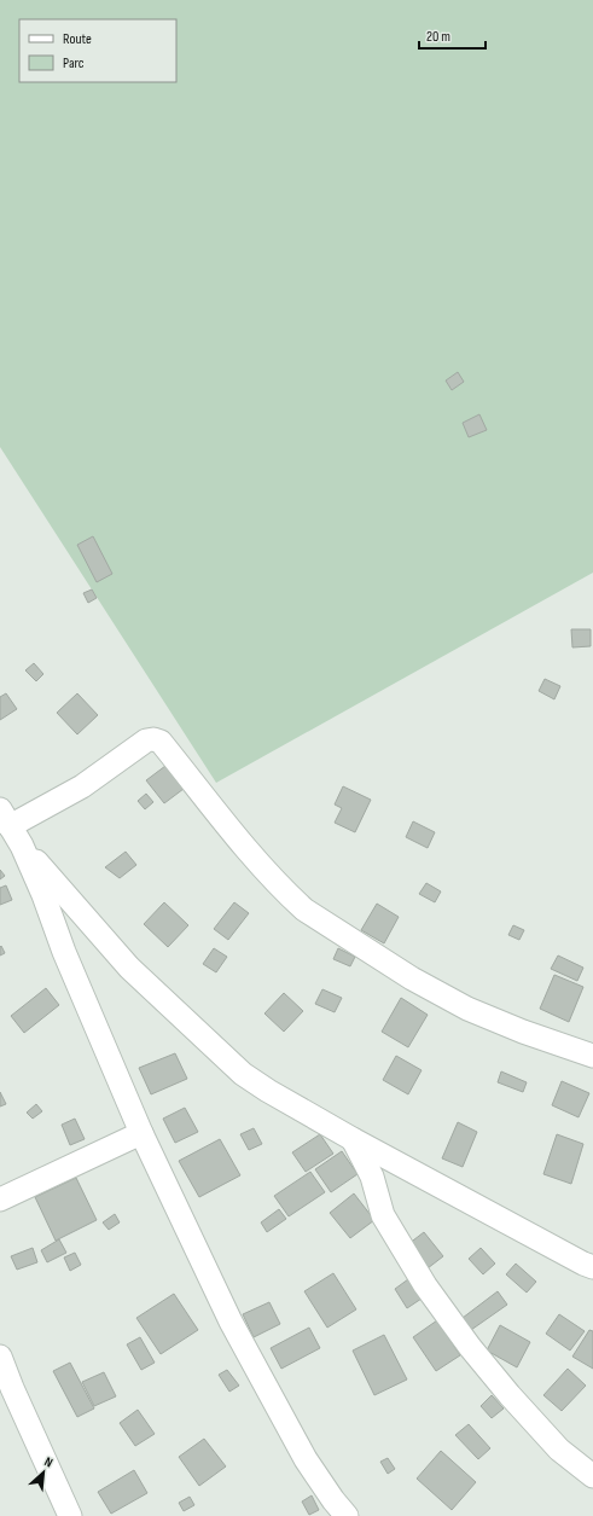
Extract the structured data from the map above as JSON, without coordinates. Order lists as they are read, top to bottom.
{
  "legend": ["Route", "Parc"],
  "scale_bar": "20 m",
  "north": "top right"
}
